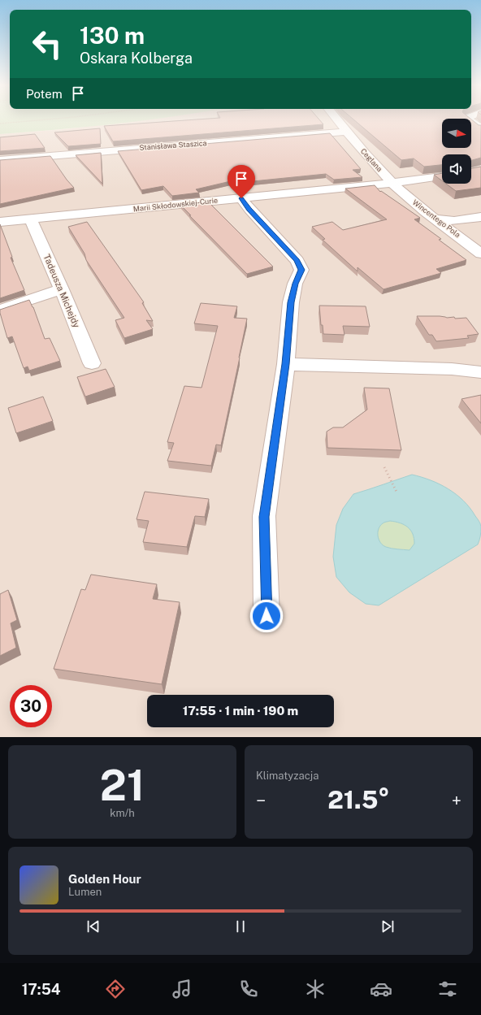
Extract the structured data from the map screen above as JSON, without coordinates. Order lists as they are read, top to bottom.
{
  "streets": {
    "street": [
      "Stanisława Staszica",
      "Ceglana",
      "Marii Skłodowskiej-Curie",
      "Wincentego Pola",
      "Tadeusza Michejdy"
    ]
  },
  "crossings": [
    ["Stanisława Staszica", "Ceglana"],
    ["Ceglana", "Marii Skłodowskiej-Curie"],
    ["Ceglana", "Wincentego Pola"],
    ["Marii Skłodowskiej-Curie", "Wincentego Pola"],
    ["Marii Skłodowskiej-Curie", "Tadeusza Michejdy"]
  ],
  "north": "right",
  "page": {
    "turn": ["130 m", "Oskara Kolberga"],
    "then": "Potem",
    "limit": "30",
    "trip": "17:55 · 1 min · 190 m",
    "tile": [
      ["21", "km/h"],
      "Klimatyzacja"
    ],
    "heat": ["−", "21.5°", "+"],
    "song": ["Golden Hour", "Lumen"],
    "tabs": "17:54"
  }
}
